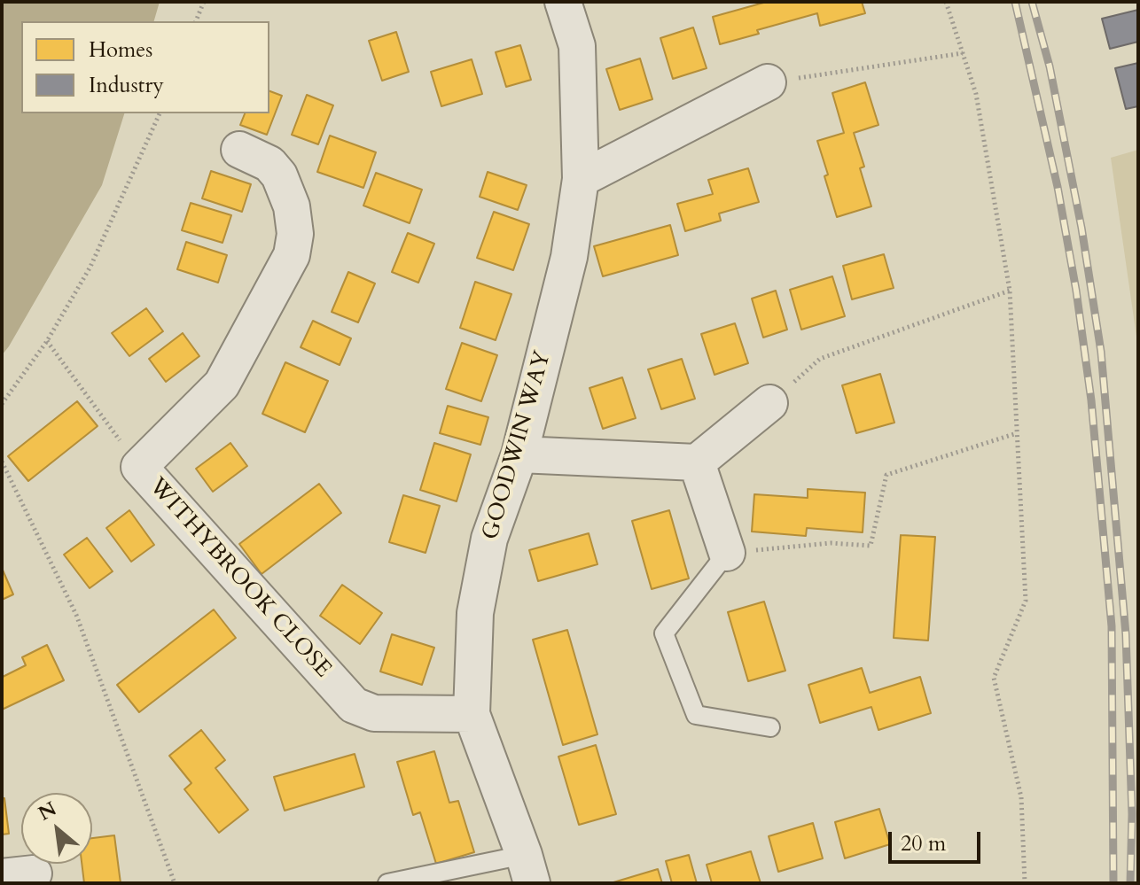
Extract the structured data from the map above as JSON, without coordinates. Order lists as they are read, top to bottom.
{
  "streets": {
    "street": ["GOODWIN WAY", "WITHYBROOK CLOSE"]
  },
  "crossings": [
    ["GOODWIN WAY", "WITHYBROOK CLOSE"]
  ],
  "legend": ["Homes", "Industry"],
  "scale_bar": "20 m",
  "north": "top left"
}
